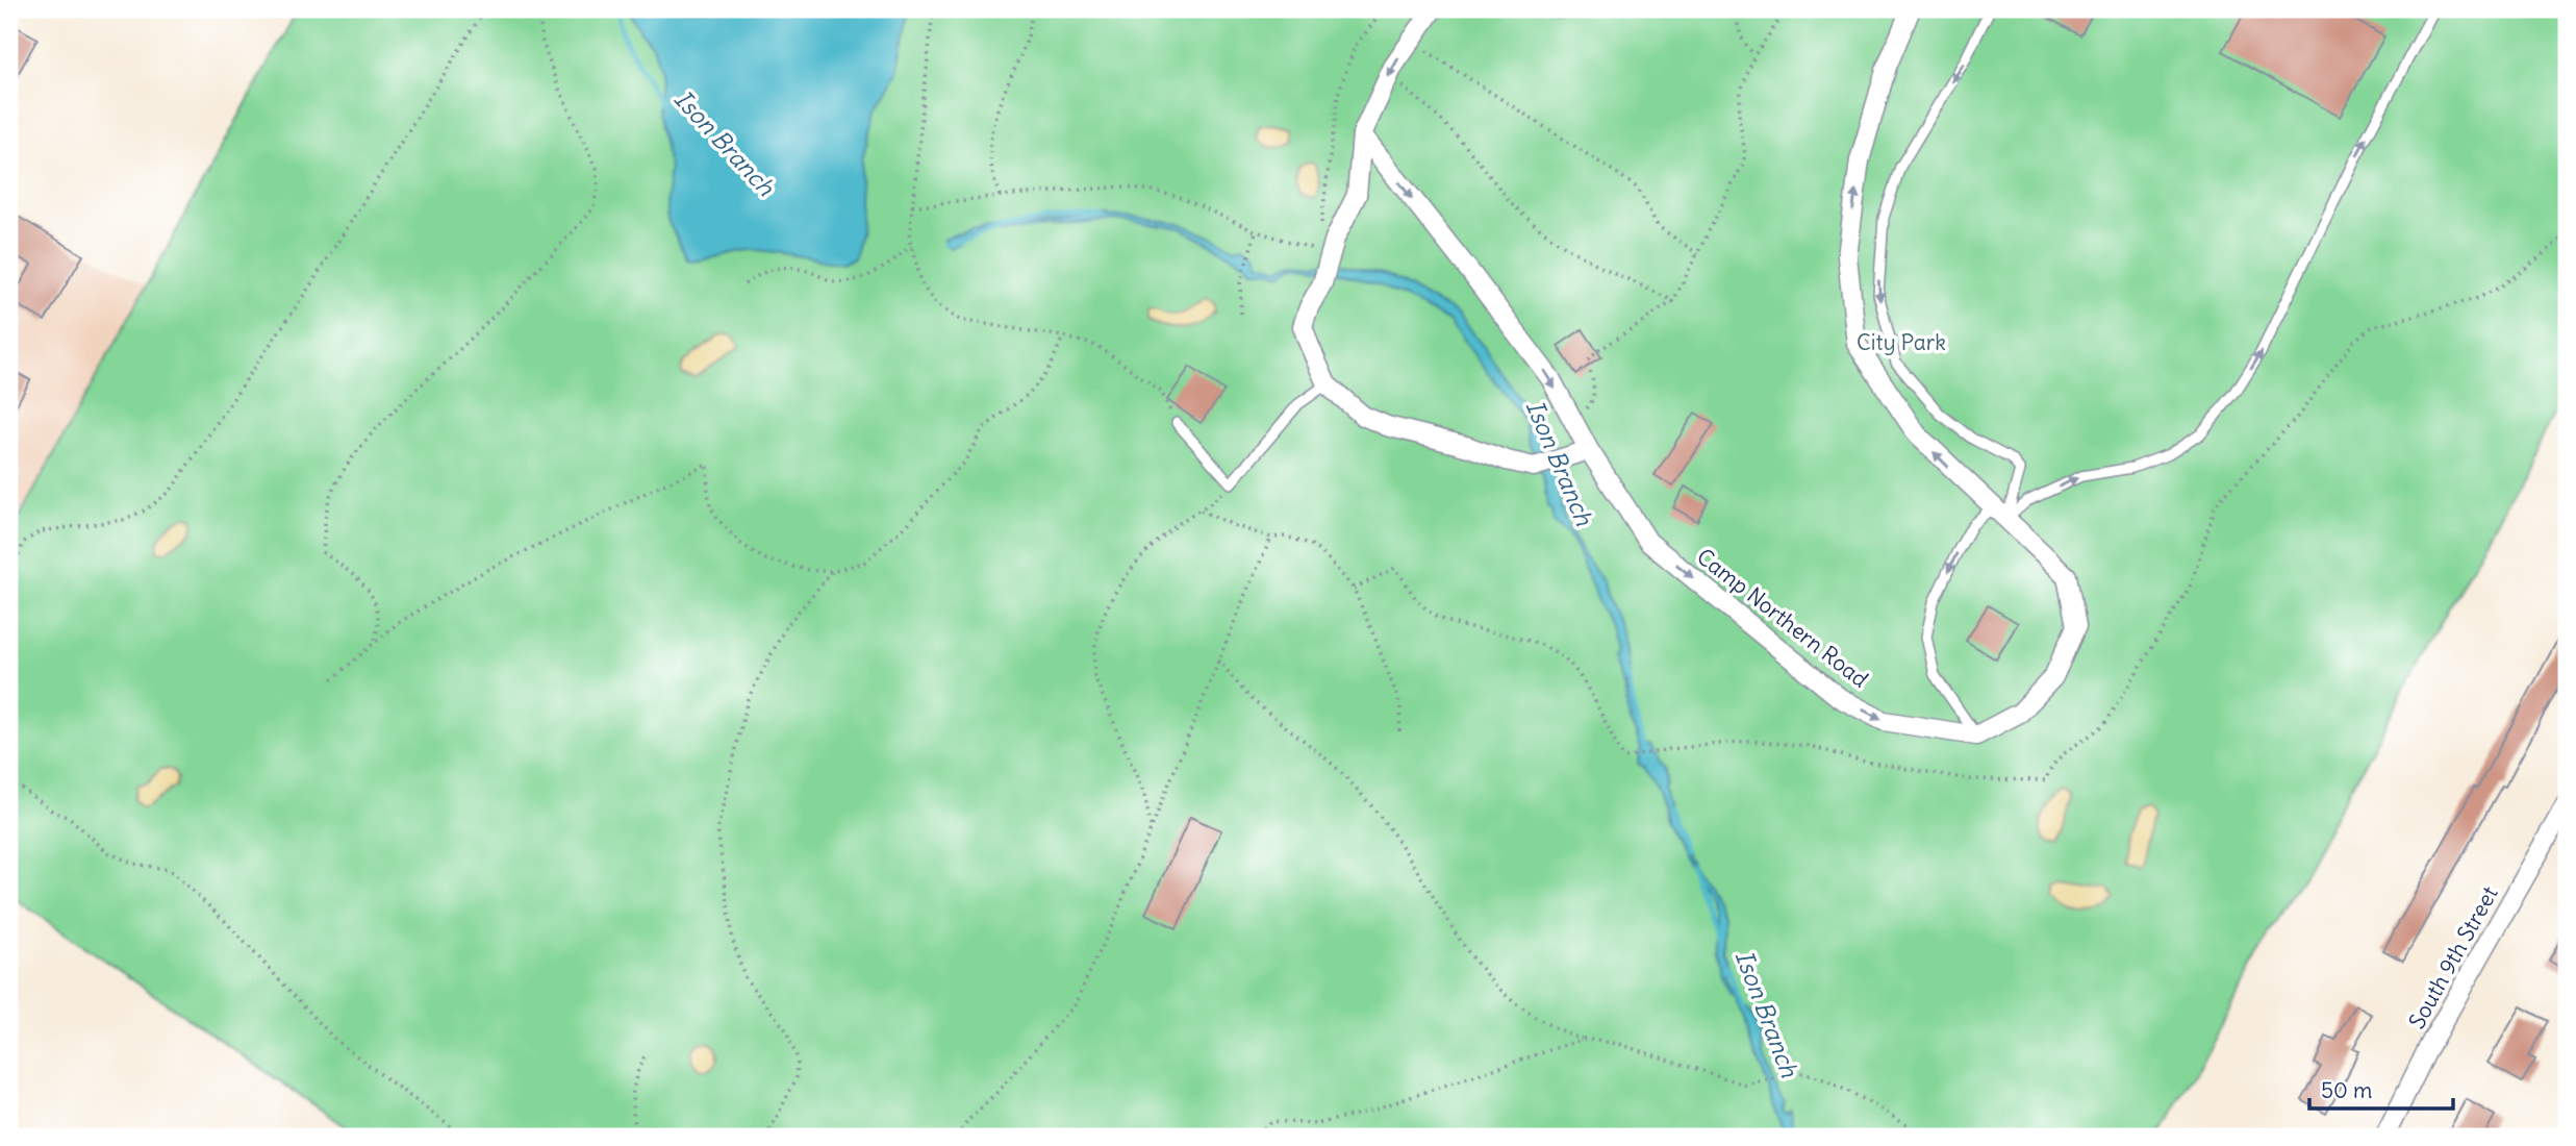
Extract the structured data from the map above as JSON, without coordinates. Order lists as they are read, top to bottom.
{
  "streets": {
    "street": ["Camp Northern Road", "South 9th Street"]
  },
  "one_way": ["Camp Northern Road"],
  "water": ["Ison Branch"],
  "parks": ["City Park"],
  "scale_bar": "50 m"
}
